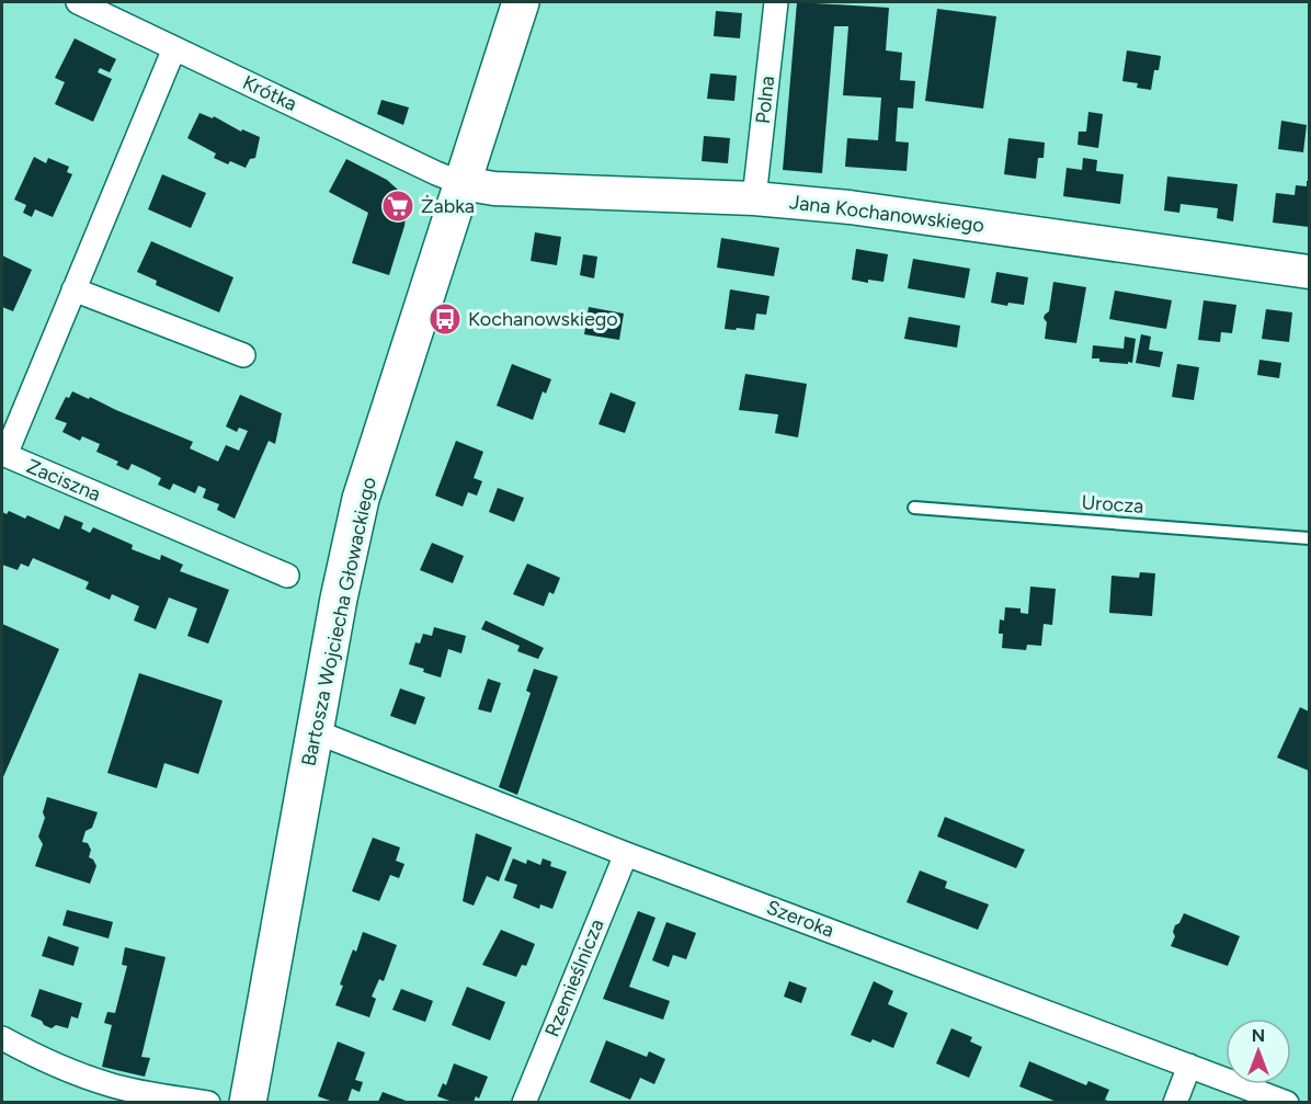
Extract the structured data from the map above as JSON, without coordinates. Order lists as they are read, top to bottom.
{
  "streets": {
    "main road": ["Bartosza Wojciecha Głowackiego"],
    "street": [
      "Krótka",
      "Polna",
      "Jana Kochanowskiego",
      "Zaciszna",
      "Szeroka",
      "Rzemieślnicza"
    ],
    "lane": ["Urocza"]
  },
  "crossings": [
    ["Krótka", "Jana Kochanowskiego"],
    ["Krótka", "Zaciszna"],
    ["Krótka", "Bartosza Wojciecha Głowackiego"],
    ["Polna", "Jana Kochanowskiego"],
    ["Jana Kochanowskiego", "Bartosza Wojciecha Głowackiego"],
    ["Bartosza Wojciecha Głowackiego", "Szeroka"],
    ["Szeroka", "Rzemieślnicza"]
  ],
  "places": {
    "supermarket": ["Żabka"],
    "bus stop": ["Kochanowskiego"]
  },
  "north": "top"
}
